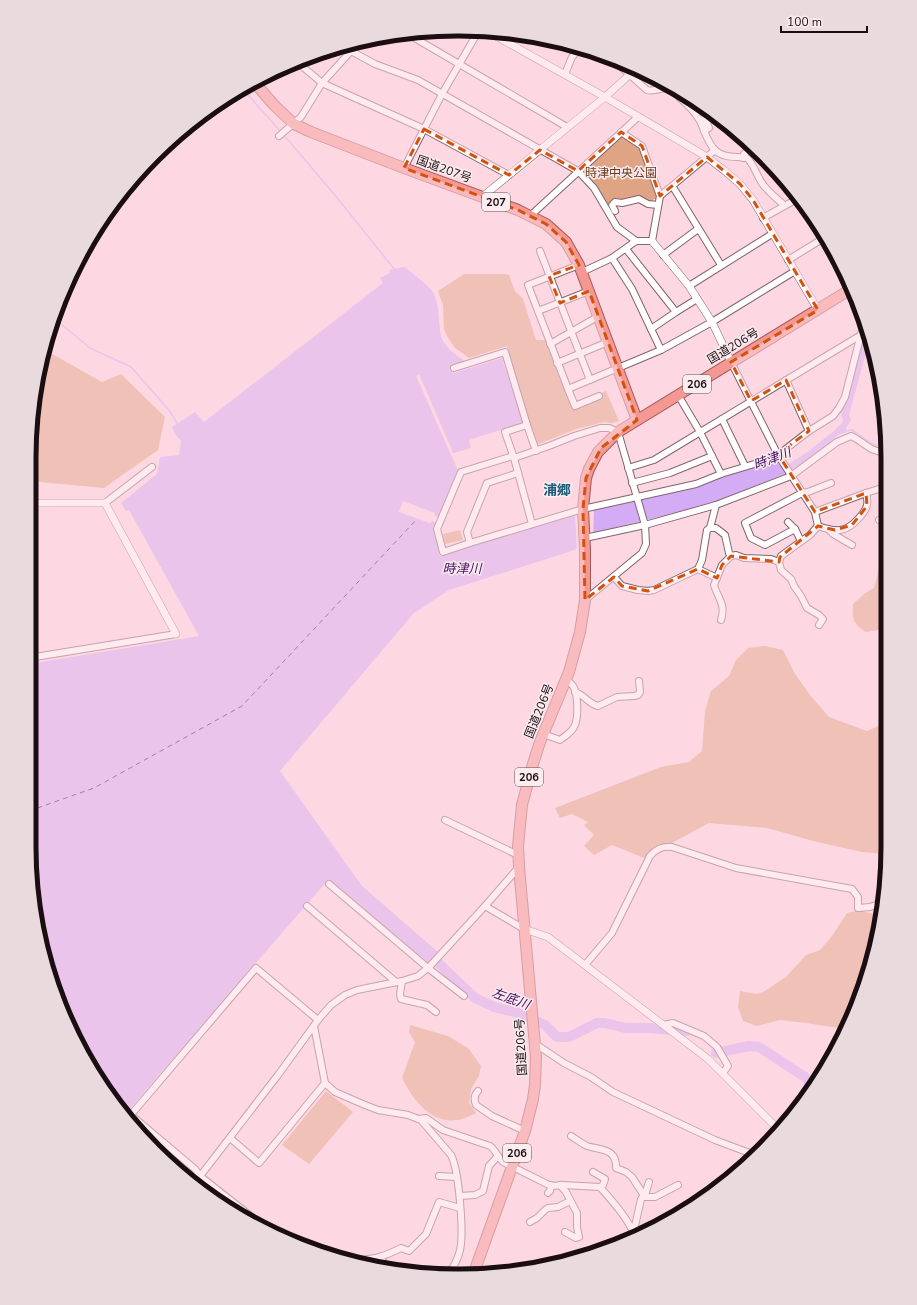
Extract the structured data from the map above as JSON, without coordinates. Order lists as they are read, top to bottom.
{
  "streets": {
    "highway": [
      "国道207号",
      "207",
      "国道206号",
      "206"
    ]
  },
  "crossings": [
    ["国道207号", "国道206号"]
  ],
  "districts": ["浦郷"],
  "water": ["時津川", "左底川"],
  "parks": ["時津中央公園"],
  "scale_bar": "100 m"
}
